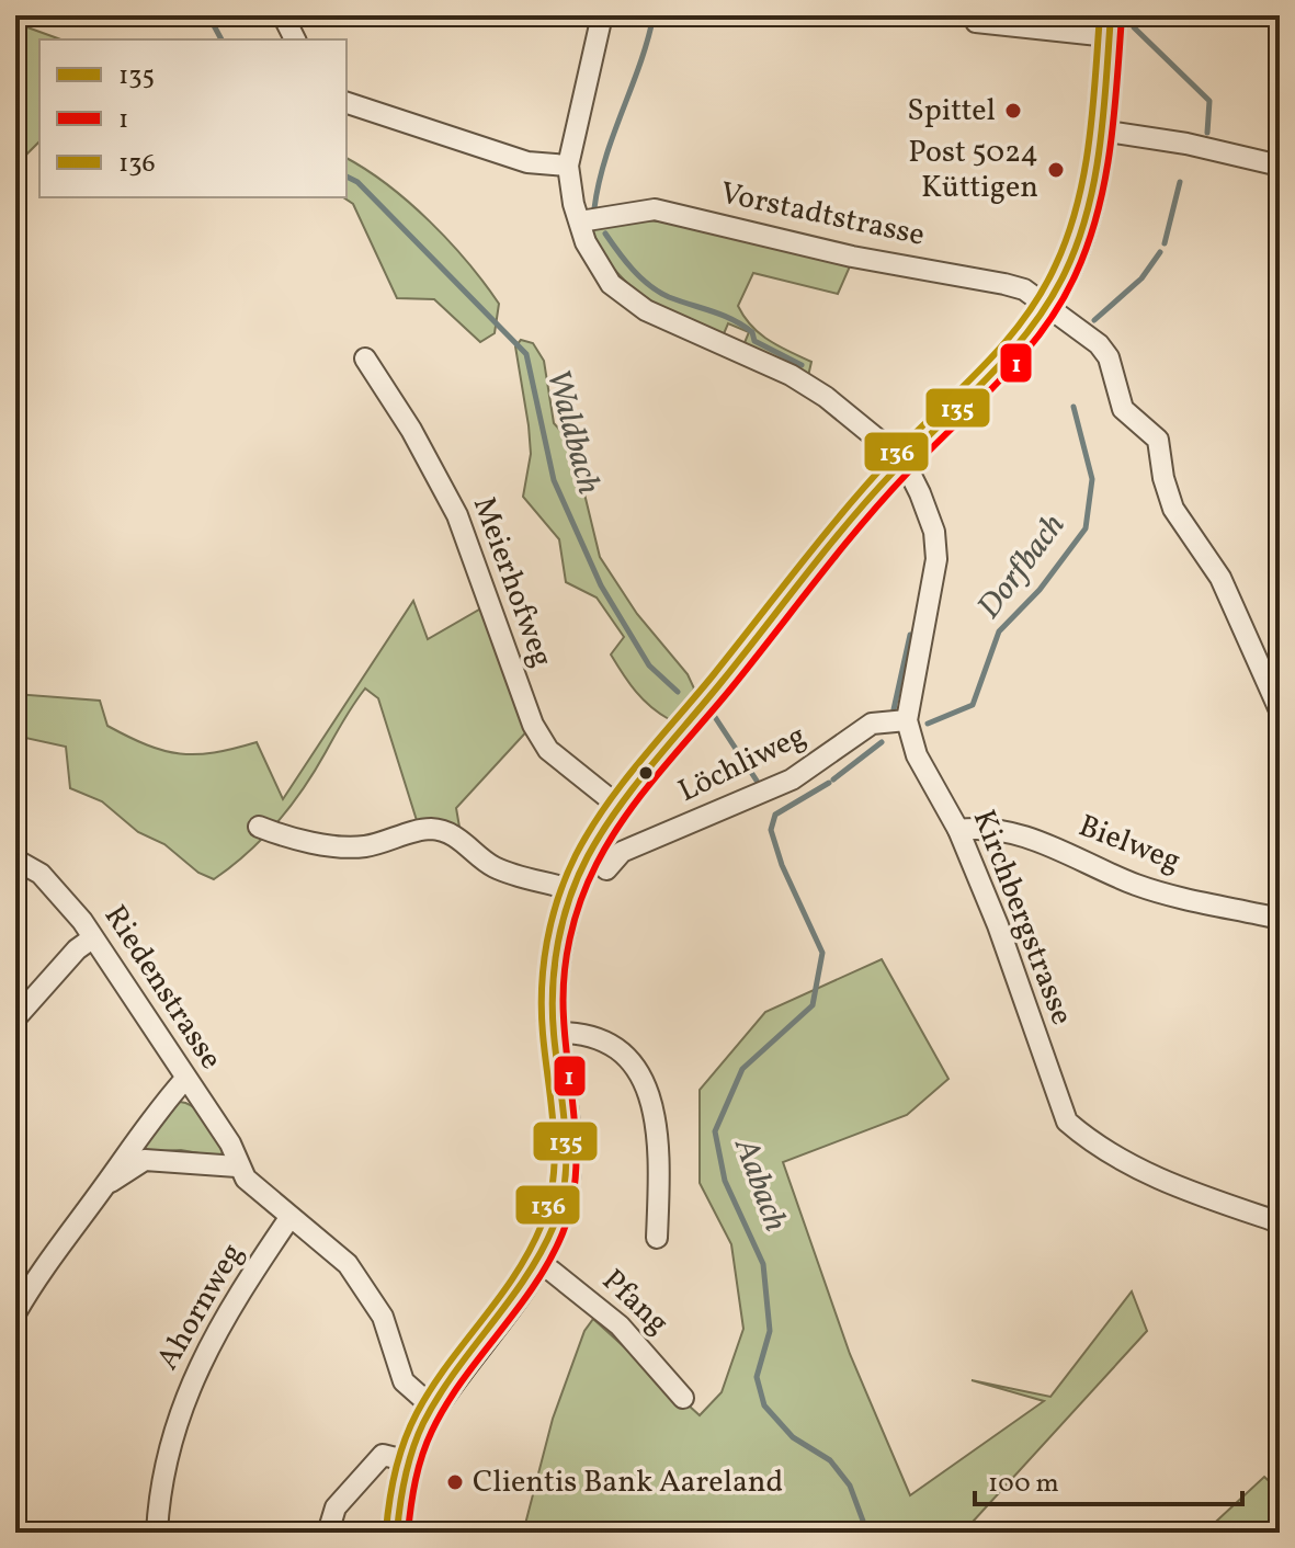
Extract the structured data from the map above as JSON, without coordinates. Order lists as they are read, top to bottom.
{
  "streets": {
    "street": [
      "Vorstadtstrasse",
      "Meierhofweg",
      "Löchliweg",
      "Bielweg",
      "Kirchbergstrasse",
      "Riedenstrasse",
      "Pfang",
      "Ahornweg"
    ]
  },
  "crossings": [
    ["Löchliweg", "Kirchbergstrasse"],
    ["Bielweg", "Kirchbergstrasse"]
  ],
  "water": ["Waldbach", "Dorfbach", "Aabach"],
  "places": ["Spittel", "Post 5024 Küttigen", "Clientis Bank Aareland"],
  "lines": ["transit line 135", "transit line 136", "transit line 1"],
  "legend": ["135", "1", "136"],
  "scale_bar": "100 m"
}
